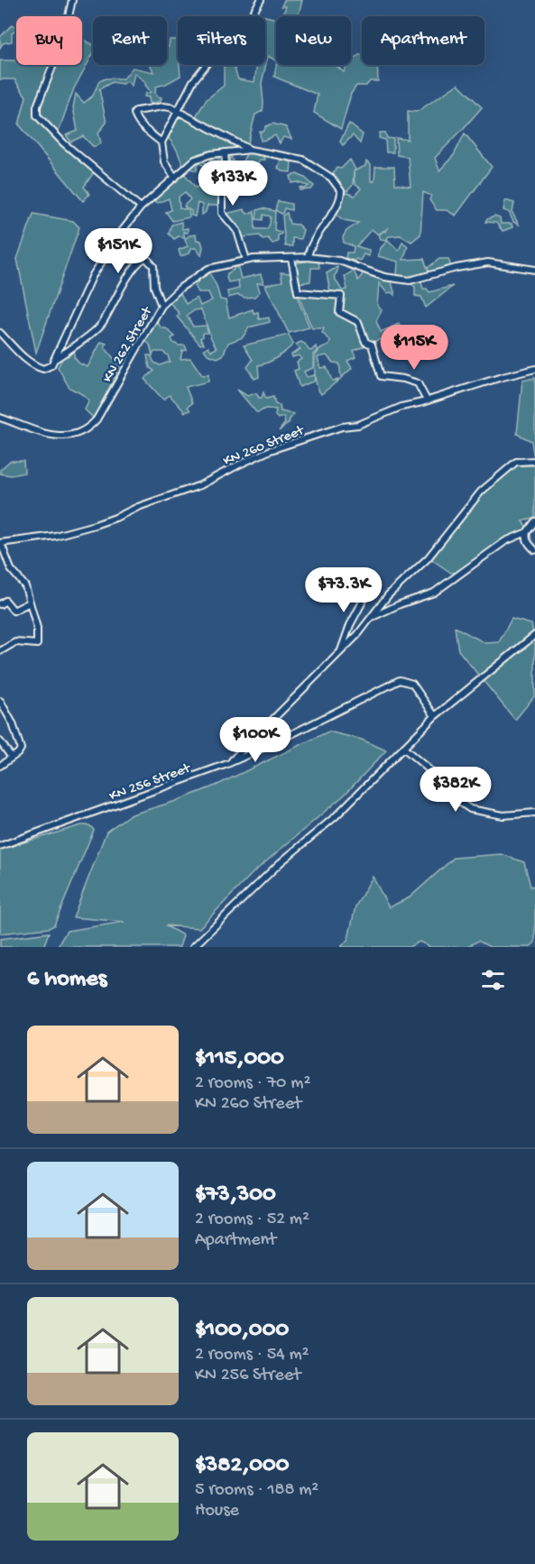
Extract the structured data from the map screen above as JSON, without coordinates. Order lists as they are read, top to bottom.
{
  "streets": {
    "street": ["KN 262 Street", "KN 260 Street", "KN 256 Street"]
  },
  "page": {
    "chip": [
      "Buy",
      "Rent",
      "Filters",
      "New",
      "Apartment"
    ],
    "price": [
      "$133K",
      "$151K",
      "$115K",
      "$73.3K",
      "$100K",
      "$382K"
    ],
    "heading": "6 homes",
    "list": [
      {
        "name": "$115,000",
        "note": "2 rooms · 70 m² · KN 260 Street"
      },
      {
        "name": "$73,300",
        "note": "2 rooms · 52 m² · Apartment"
      },
      {
        "name": "$100,000",
        "note": "2 rooms · 54 m² · KN 256 Street"
      },
      {
        "name": "$382,000",
        "note": "5 rooms · 188 m² · House"
      }
    ]
  }
}
